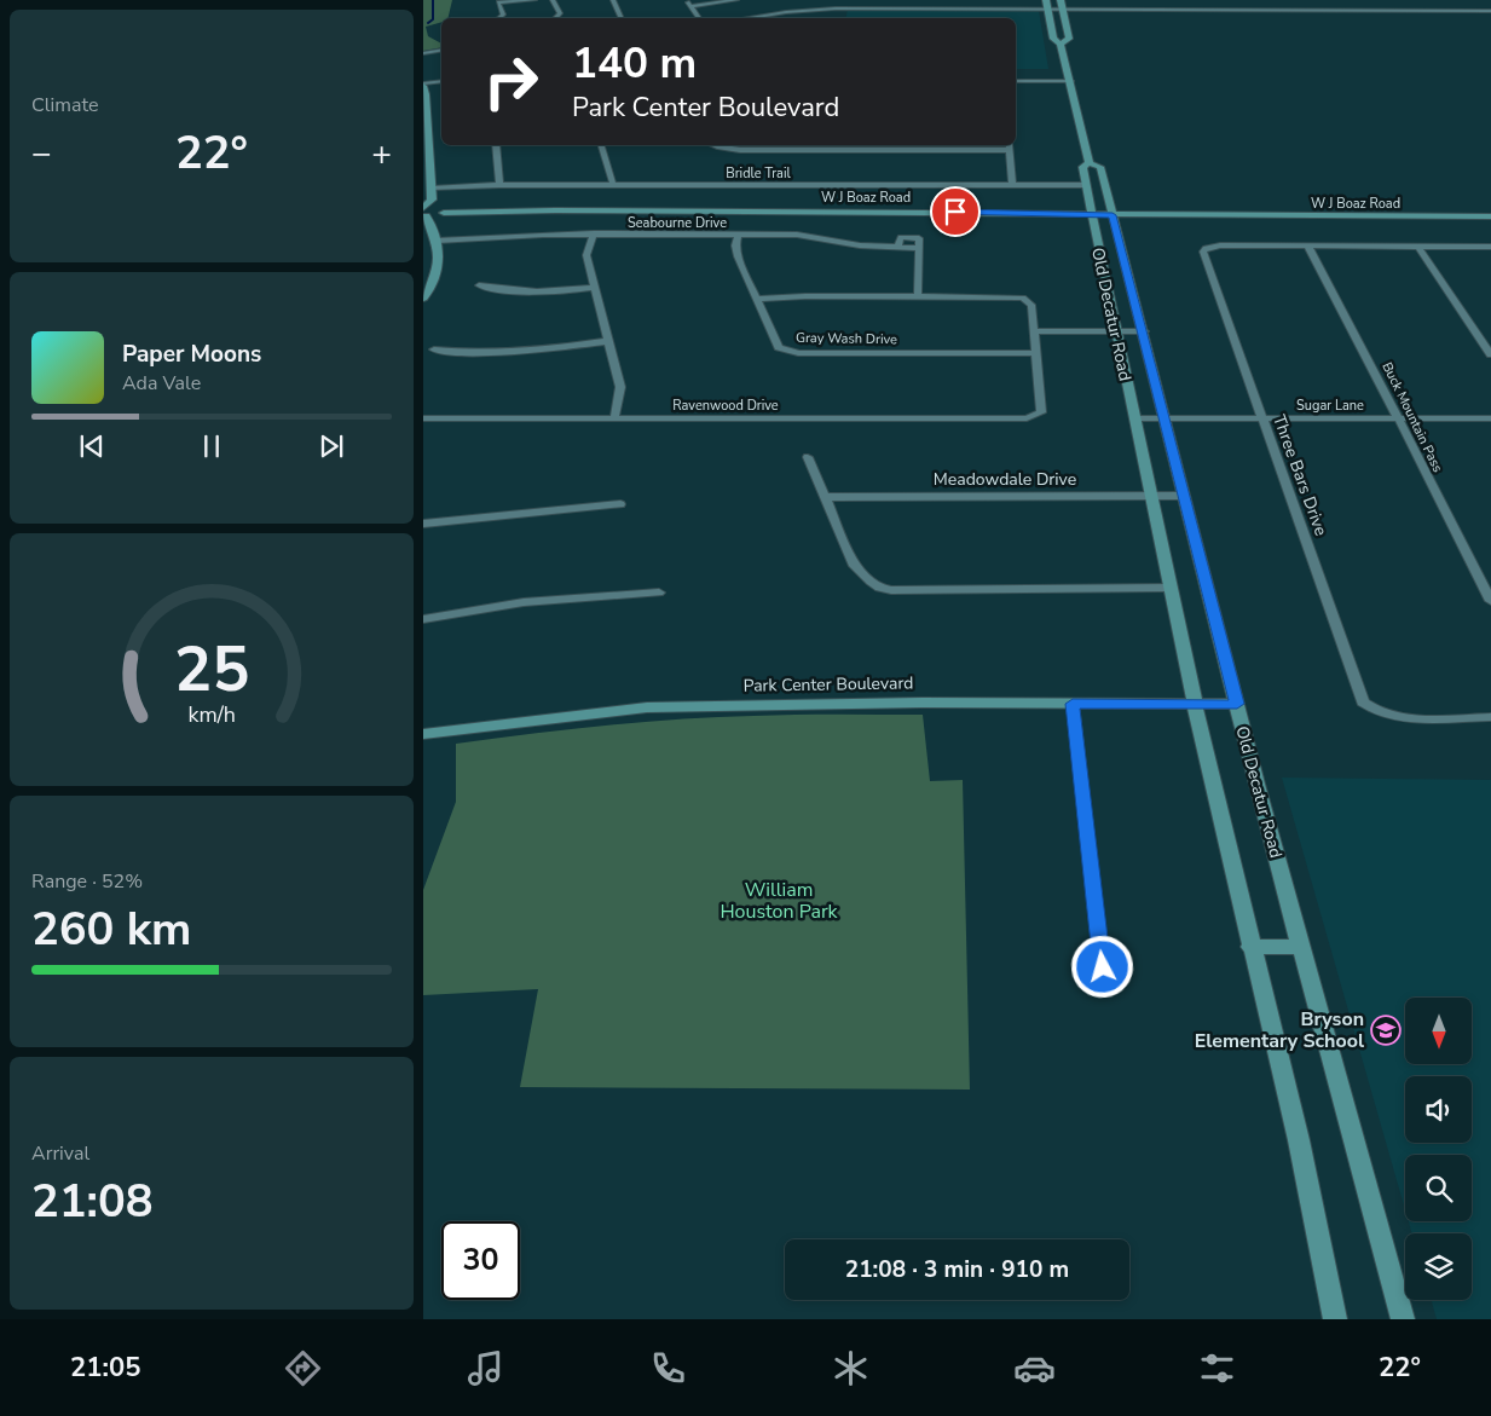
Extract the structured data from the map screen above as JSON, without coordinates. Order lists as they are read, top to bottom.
{
  "streets": {
    "main road": ["W J Boaz Road", "Old Decatur Road", "Park Center Boulevard"],
    "street": [
      "Bridle Trail",
      "Seabourne Drive",
      "Gray Wash Drive",
      "Ravenwood Drive",
      "Sugar Lane",
      "Buck Mountain Pass",
      "Three Bars Drive",
      "Meadowdale Drive"
    ]
  },
  "crossings": [
    ["Bridle Trail", "Old Decatur Road"],
    ["W J Boaz Road", "Old Decatur Road"],
    ["Seabourne Drive", "Gray Wash Drive"],
    ["Old Decatur Road", "Sugar Lane"],
    ["Old Decatur Road", "Meadowdale Drive"],
    ["Old Decatur Road", "Park Center Boulevard"],
    ["Gray Wash Drive", "Ravenwood Drive"],
    ["Sugar Lane", "Buck Mountain Pass"],
    ["Sugar Lane", "Three Bars Drive"],
    ["Buck Mountain Pass", "Three Bars Drive"]
  ],
  "parks": ["William Houston Park"],
  "places": {
    "school or university": ["Bryson Elementary School"]
  },
  "north": "bottom",
  "page": {
    "tile": [
      "Climate",
      ["Range · 52%", "260 km"],
      ["Arrival", "21:08"]
    ],
    "turn": ["140 m", "Park Center Boulevard"],
    "heat": ["−", "22°", "+"],
    "song": ["Paper Moons", "Ada Vale"],
    "limit": "30",
    "trip": "21:08 · 3 min · 910 m",
    "tabs": ["21:05", "22°"],
    "gauge": ["25", "km/h"]
  }
}
